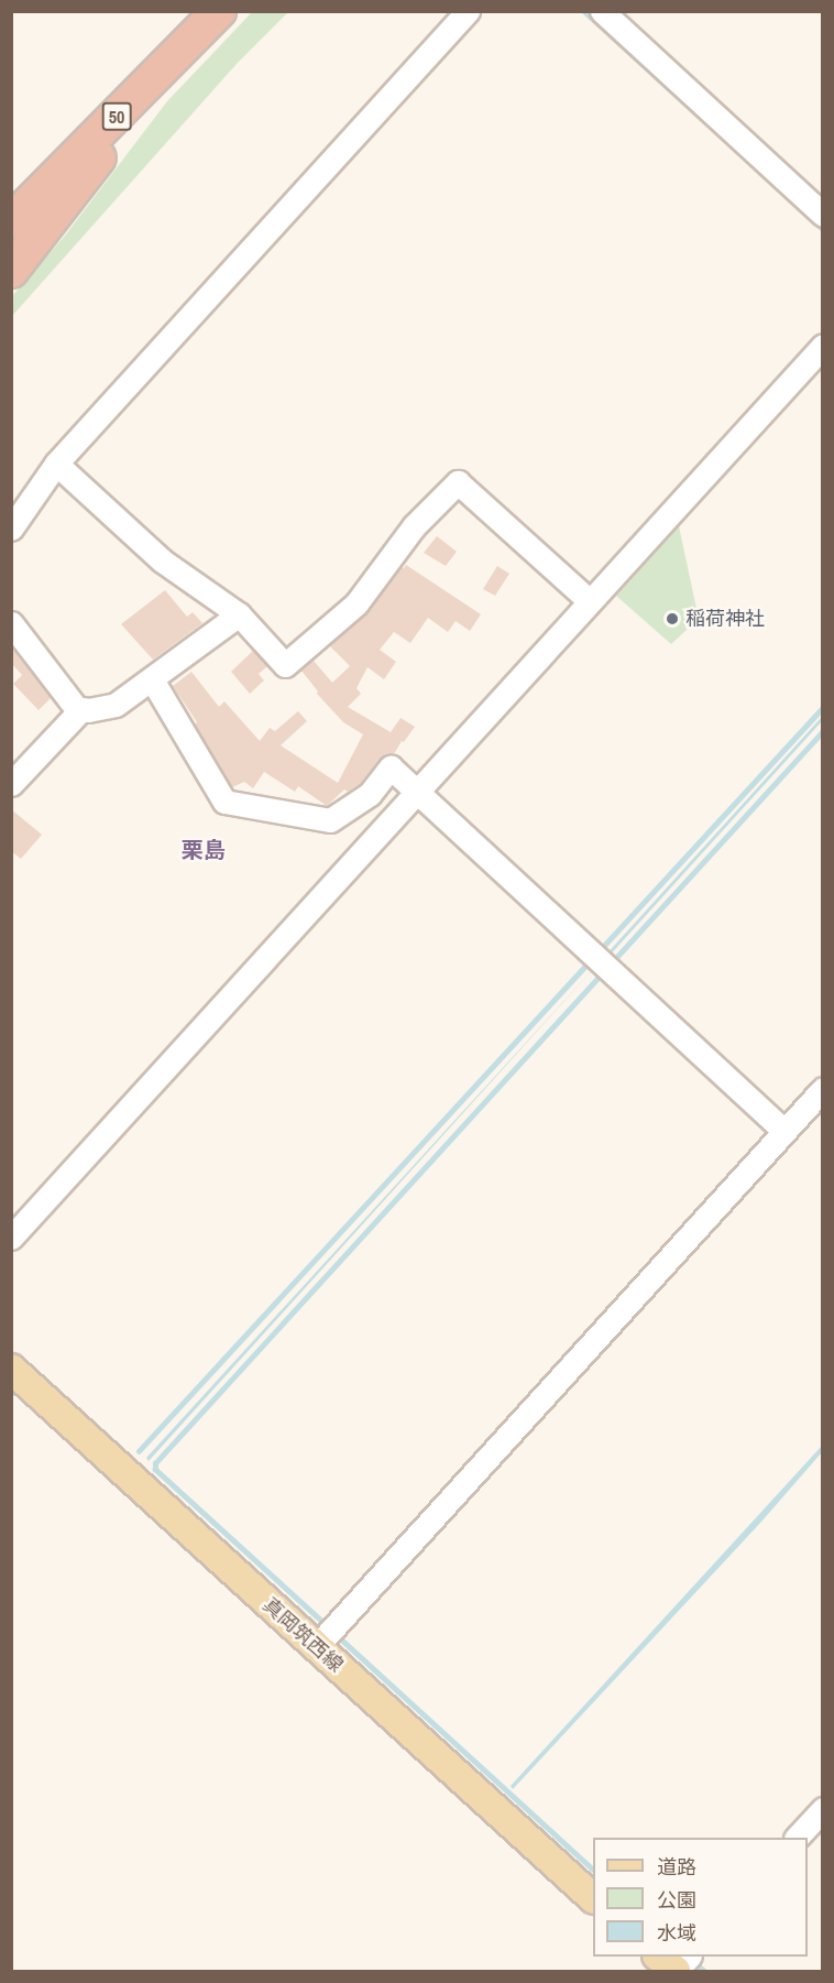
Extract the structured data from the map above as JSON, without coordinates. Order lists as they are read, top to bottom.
{
  "streets": {
    "highway": ["50"],
    "main road": ["真岡筑西線"]
  },
  "districts": ["栗島"],
  "places": ["稲荷神社"],
  "legend": ["道路", "公園", "水域"]
}
